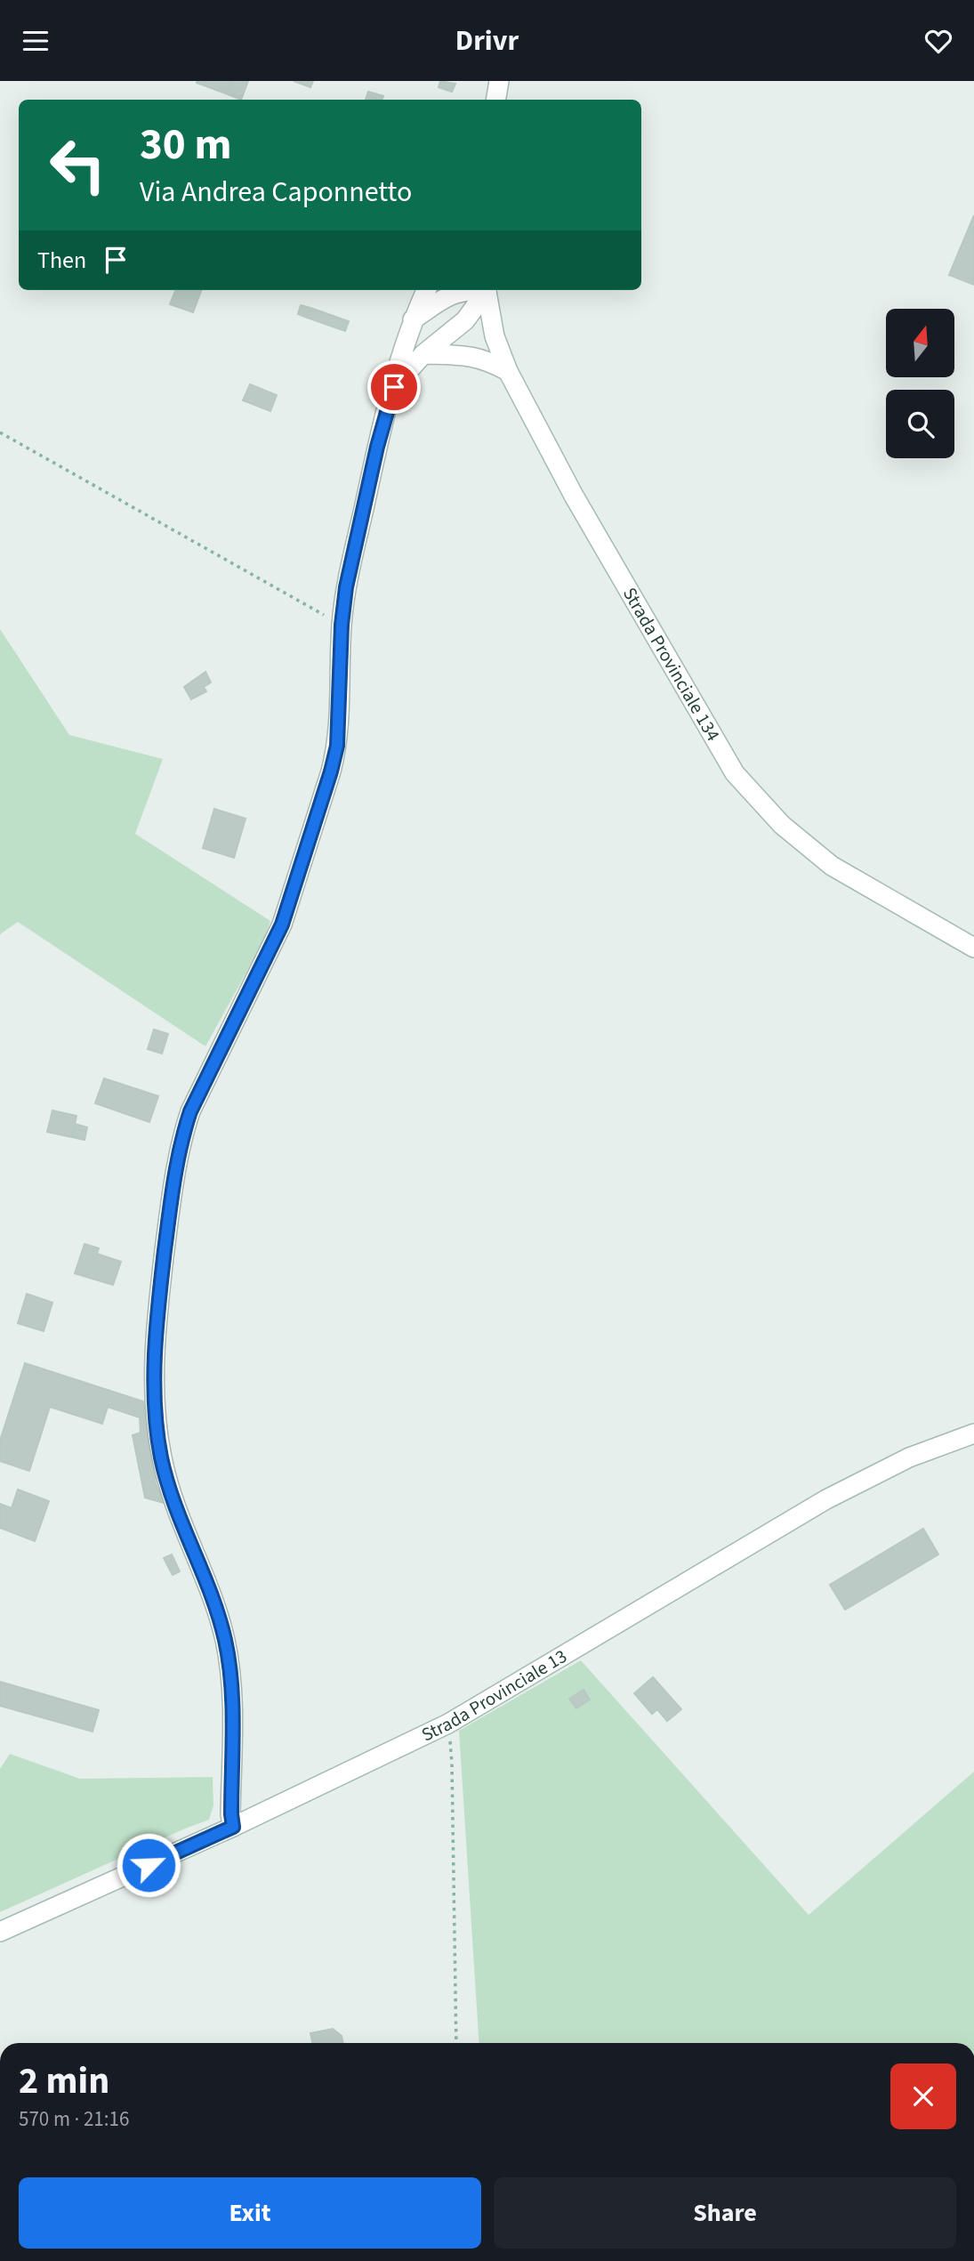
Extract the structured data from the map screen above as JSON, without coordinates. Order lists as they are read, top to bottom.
{
  "streets": {
    "main road": ["Strada Provinciale 134", "Strada Provinciale 13"]
  },
  "north": "top",
  "page": {
    "header": "Drivr",
    "turn": ["30 m", "Via Andrea Caponnetto"],
    "then": "Then",
    "heading": ["2 min", "570 m · 21:16"],
    "buttons": ["Exit", "Share"]
  }
}
